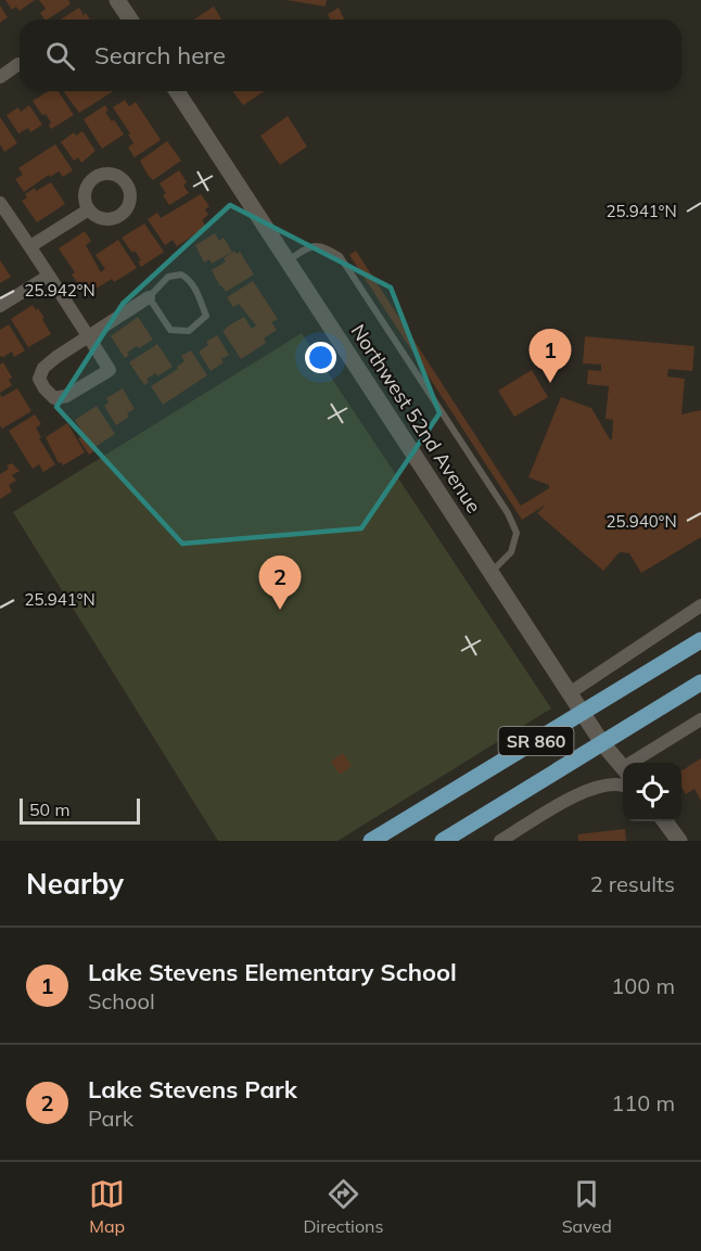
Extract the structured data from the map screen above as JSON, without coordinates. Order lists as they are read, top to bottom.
{
  "streets": {
    "main road": ["SR 860"],
    "street": ["Northwest 52nd Avenue"]
  },
  "crossings": [
    ["Northwest 52nd Avenue", "SR 860"]
  ],
  "scale_bar": "50 m",
  "page": {
    "search": "Search here",
    "pins": ["1", "2"],
    "scale": "50 m",
    "heading": ["Nearby", "2 results"],
    "list": [
      {
        "mark": "1",
        "name": "Lake Stevens Elementary School",
        "note": "School",
        "value": "100 m"
      },
      {
        "mark": "2",
        "name": "Lake Stevens Park",
        "note": "Park",
        "value": "110 m"
      }
    ],
    "nav": ["Map", "Directions", "Saved"]
  },
  "coordinates": ["25.941°N", "25.942°N", "25.940°N"]
}
